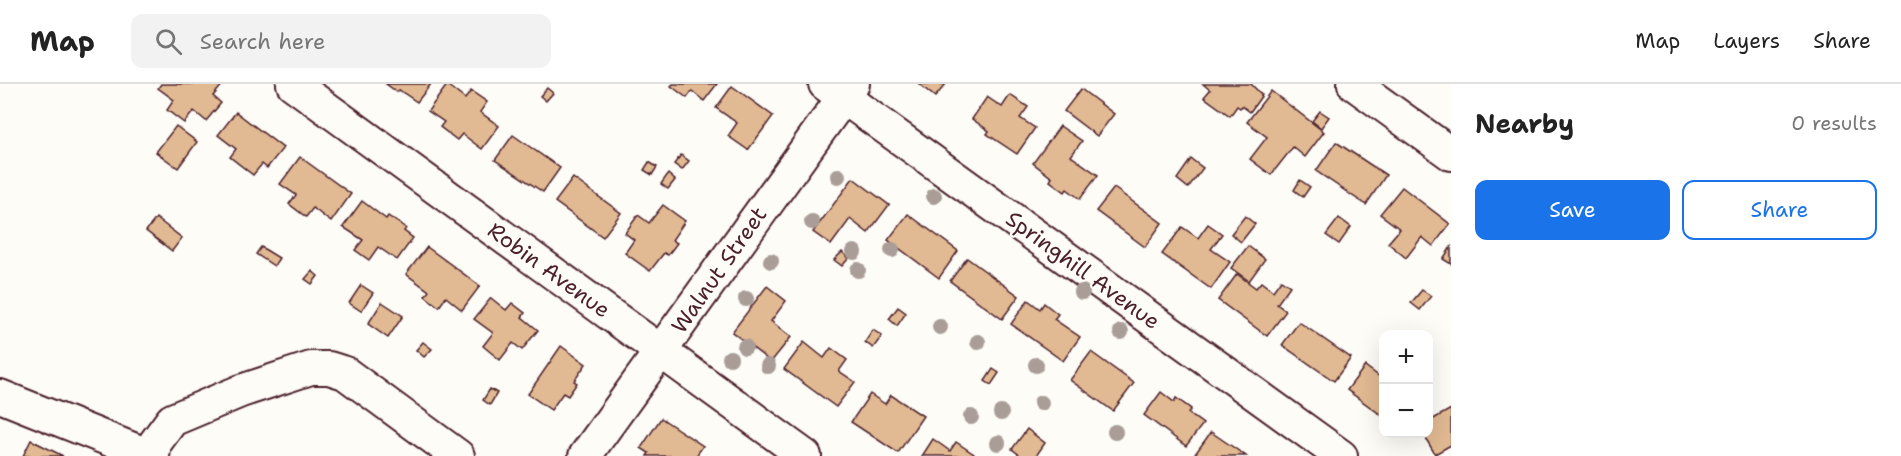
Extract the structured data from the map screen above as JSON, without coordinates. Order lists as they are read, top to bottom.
{
  "streets": {
    "street": ["Robin Avenue", "Walnut Street", "Springhill Avenue"]
  },
  "crossings": [
    ["Robin Avenue", "Walnut Street"],
    ["Walnut Street", "Springhill Avenue"]
  ],
  "page": {
    "header": "Map",
    "search": "Search here",
    "nav": ["Map", "Layers", "Share"],
    "heading": ["Nearby", "0 results"],
    "buttons": ["Save", "Share"],
    "map_buttons": ["+", "−"]
  }
}
